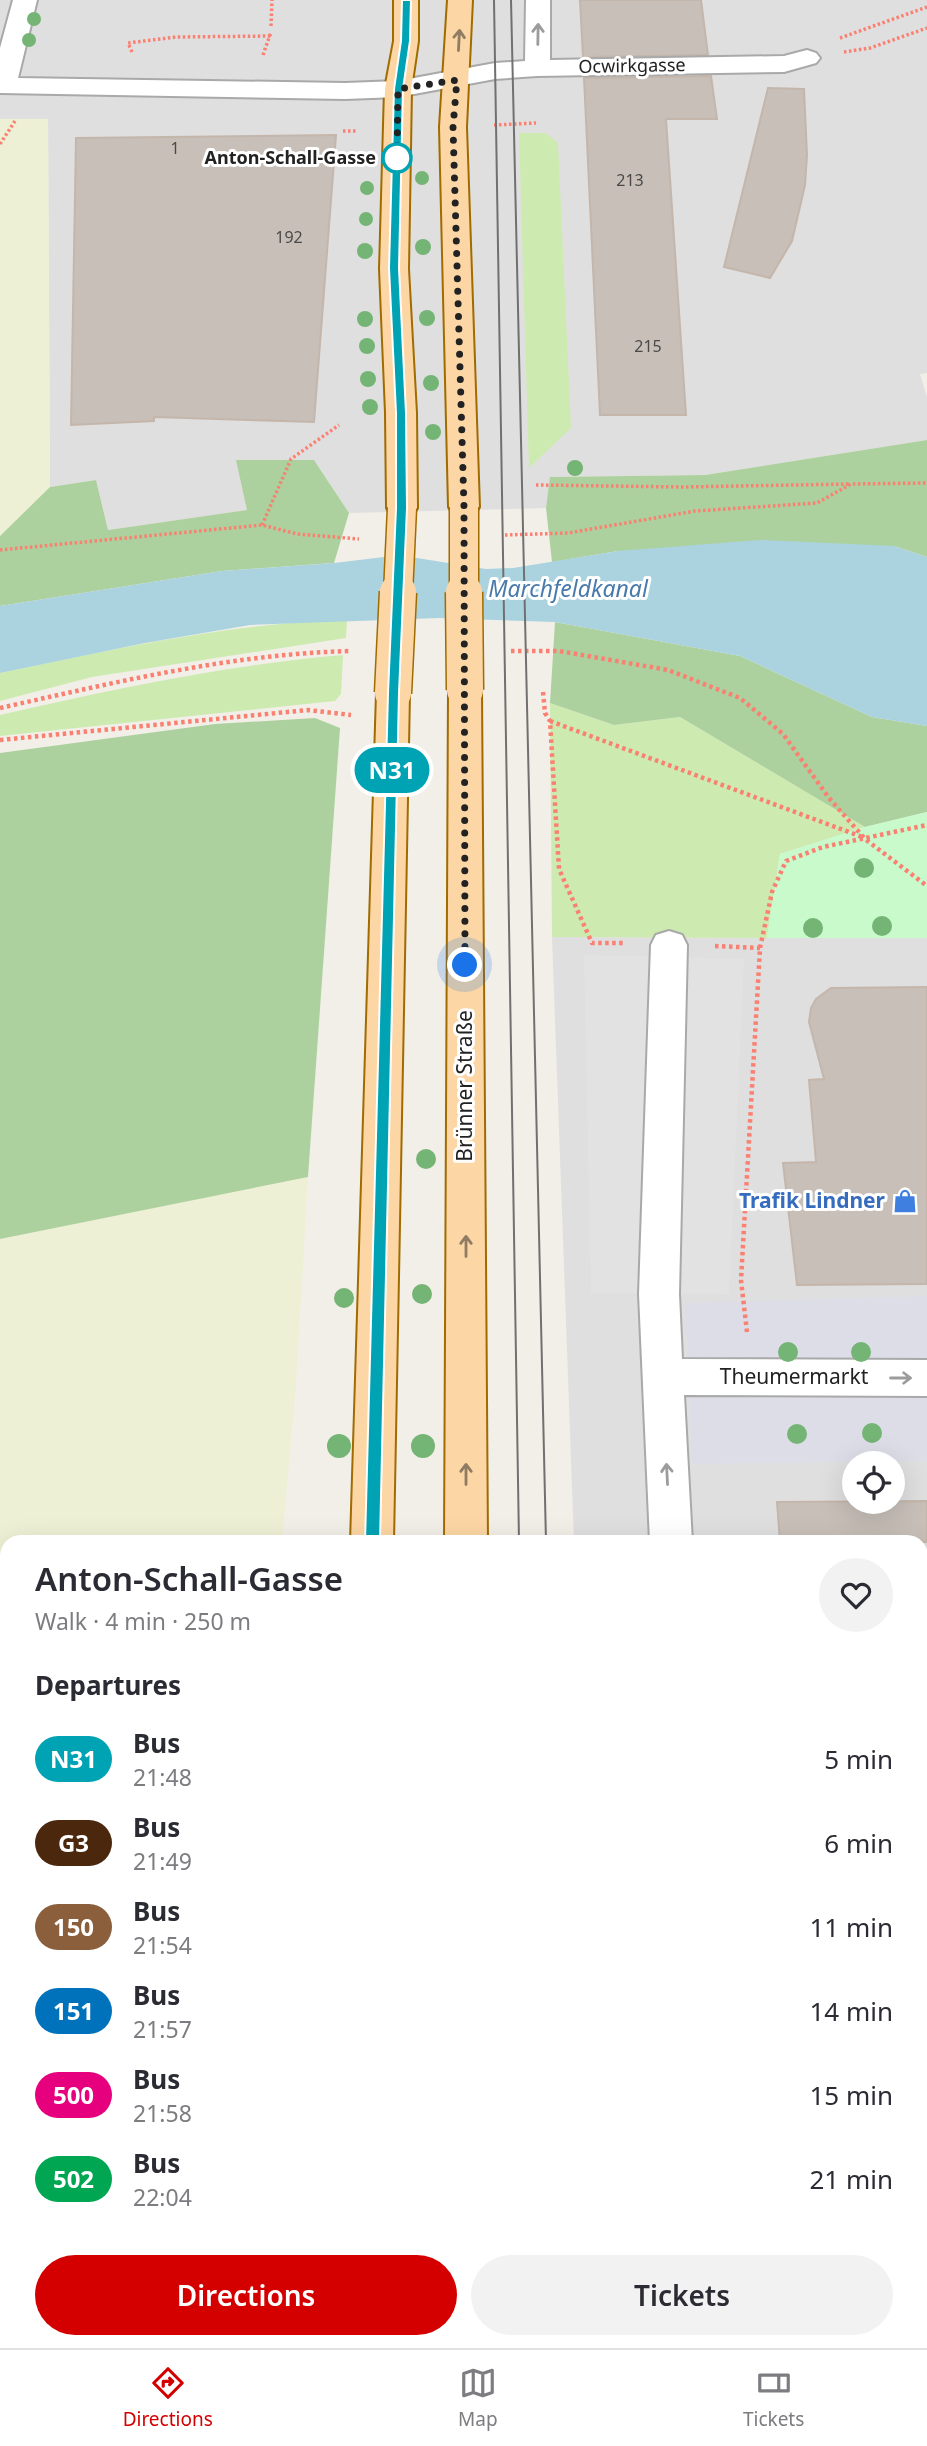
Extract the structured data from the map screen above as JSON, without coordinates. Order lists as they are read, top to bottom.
{
  "streets": {
    "main road": ["Brünner Straße"],
    "street": ["Ocwirkgasse", "Theumermarkt"]
  },
  "crossings": [
    ["Ocwirkgasse", "Brünner Straße"]
  ],
  "one_way": ["Theumermarkt"],
  "water": ["Marchfeldkanal"],
  "places": {
    "other": ["Anton-Schall-Gasse"],
    "shop": ["Trafik Lindner"]
  },
  "lines": ["bus line N31"],
  "house_numbers": [
    "1",
    "213",
    "192",
    "215"
  ],
  "page": {
    "on_map": "N31",
    "heading": [
      ["Anton-Schall-Gasse", "Walk · 4 min · 250 m"],
      "Departures"
    ],
    "list": [
      {
        "mark": "N31",
        "name": "Bus",
        "note": "21:48",
        "value": "5 min"
      },
      {
        "mark": "G3",
        "name": "Bus",
        "note": "21:49",
        "value": "6 min"
      },
      {
        "mark": "150",
        "name": "Bus",
        "note": "21:54",
        "value": "11 min"
      },
      {
        "mark": "151",
        "name": "Bus",
        "note": "21:57",
        "value": "14 min"
      },
      {
        "mark": "500",
        "name": "Bus",
        "note": "21:58",
        "value": "15 min"
      },
      {
        "mark": "502",
        "name": "Bus",
        "note": "22:04",
        "value": "21 min"
      }
    ],
    "buttons": ["Directions", "Tickets"],
    "tabs": ["Directions", "Map", "Tickets"]
  }
}
